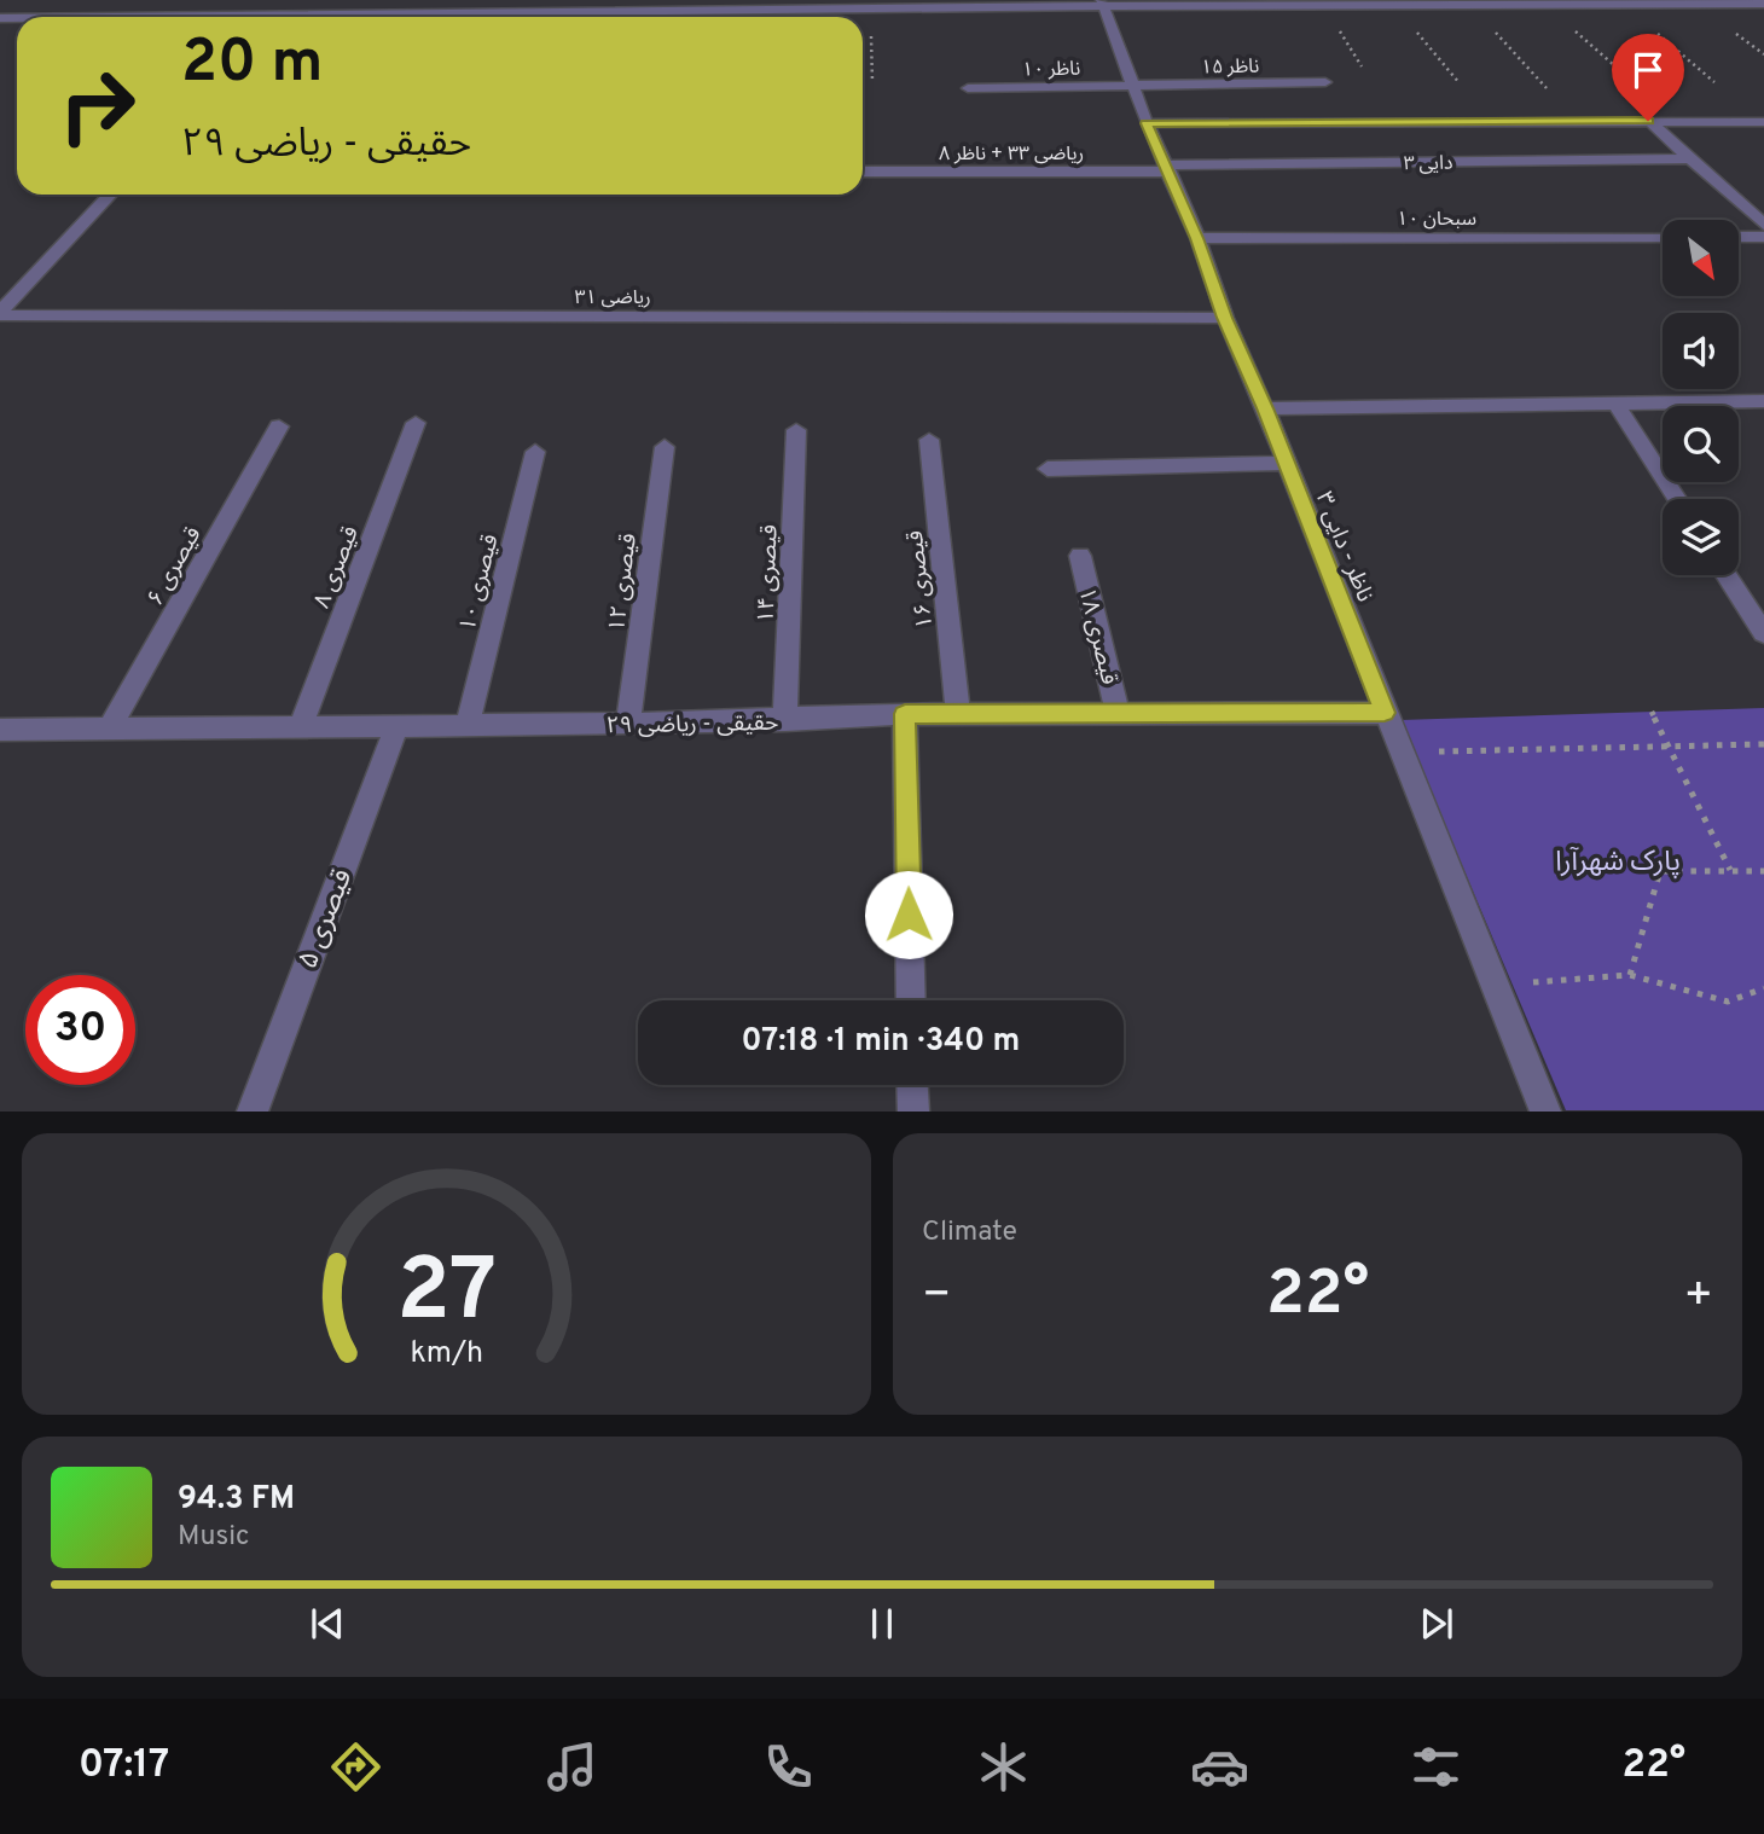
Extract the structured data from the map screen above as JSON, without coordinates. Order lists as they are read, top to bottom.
{
  "streets": {
    "street": [
      "ناظر ۱۵",
      "ناظر ۱۰",
      "ریاضی ۳۳ + ناظر ۸",
      "دایی ۳",
      "سبحان ۱۰",
      "ریاضی ۳۱",
      "ناظر - دایی ۳",
      "قیصری ۶",
      "قیصری ۸",
      "قیصری ۱۴",
      "قیصری ۱۶",
      "قیصری ۱۰",
      "قیصری ۱۲",
      "قیصری ۱۸",
      "حقیقی - ریاضی ۲۹",
      "قیصری ۵"
    ]
  },
  "crossings": [
    ["ناظر ۱۵", "ناظر ۱۰"],
    ["ناظر ۱۵", "ناظر - دایی ۳"],
    ["ناظر ۱۰", "ناظر - دایی ۳"],
    ["ریاضی ۳۳ + ناظر ۸", "دایی ۳"],
    ["ریاضی ۳۳ + ناظر ۸", "ناظر - دایی ۳"],
    ["دایی ۳", "ناظر - دایی ۳"],
    ["سبحان ۱۰", "ناظر - دایی ۳"],
    ["ریاضی ۳۱", "ناظر - دایی ۳"],
    ["ناظر - دایی ۳", "حقیقی - ریاضی ۲۹"],
    ["قیصری ۶", "حقیقی - ریاضی ۲۹"],
    ["قیصری ۸", "حقیقی - ریاضی ۲۹"],
    ["قیصری ۱۴", "حقیقی - ریاضی ۲۹"],
    ["قیصری ۱۶", "حقیقی - ریاضی ۲۹"],
    ["قیصری ۱۰", "حقیقی - ریاضی ۲۹"],
    ["قیصری ۱۲", "حقیقی - ریاضی ۲۹"],
    ["قیصری ۱۸", "حقیقی - ریاضی ۲۹"],
    ["حقیقی - ریاضی ۲۹", "قیصری ۵"]
  ],
  "parks": ["پارک شهرآرا"],
  "north": "bottom right",
  "page": {
    "turn": ["20 m", "حقیقی - ریاضی ۲۹"],
    "limit": "30",
    "trip": "07:18 · 1 min · 340 m",
    "tile": "Climate",
    "heat": ["−", "22°", "+"],
    "song": ["94.3 FM", "Music"],
    "tabs": ["07:17", "22°"],
    "gauge": ["27", "km/h"]
  }
}
